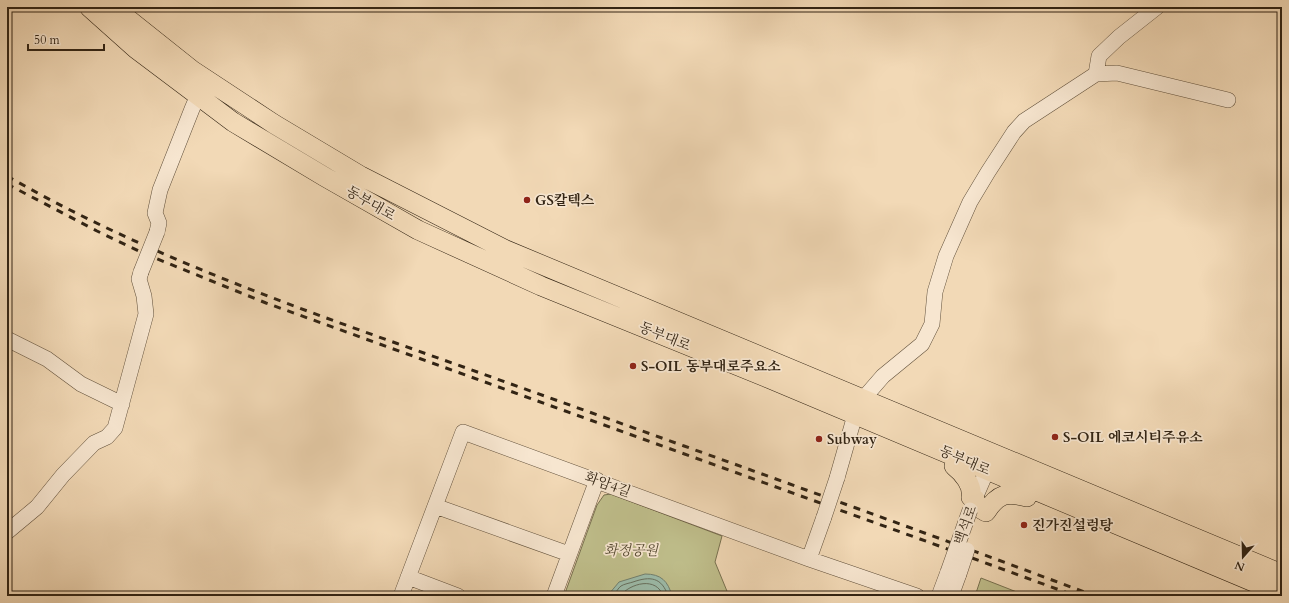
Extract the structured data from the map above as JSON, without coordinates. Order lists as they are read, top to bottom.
{
  "streets": {
    "main road": ["동부대로"],
    "street": ["화암4길", "백석로"]
  },
  "crossings": [
    ["동부대로", "백석로"]
  ],
  "parks": ["화정공원"],
  "places": [
    "GS칼텍스",
    "S-OIL 동부대로주요소",
    "S-OIL 에코시티주유소",
    "Subway",
    "진가진설렁탕"
  ],
  "scale_bar": "50 m",
  "north": "bottom"
}
